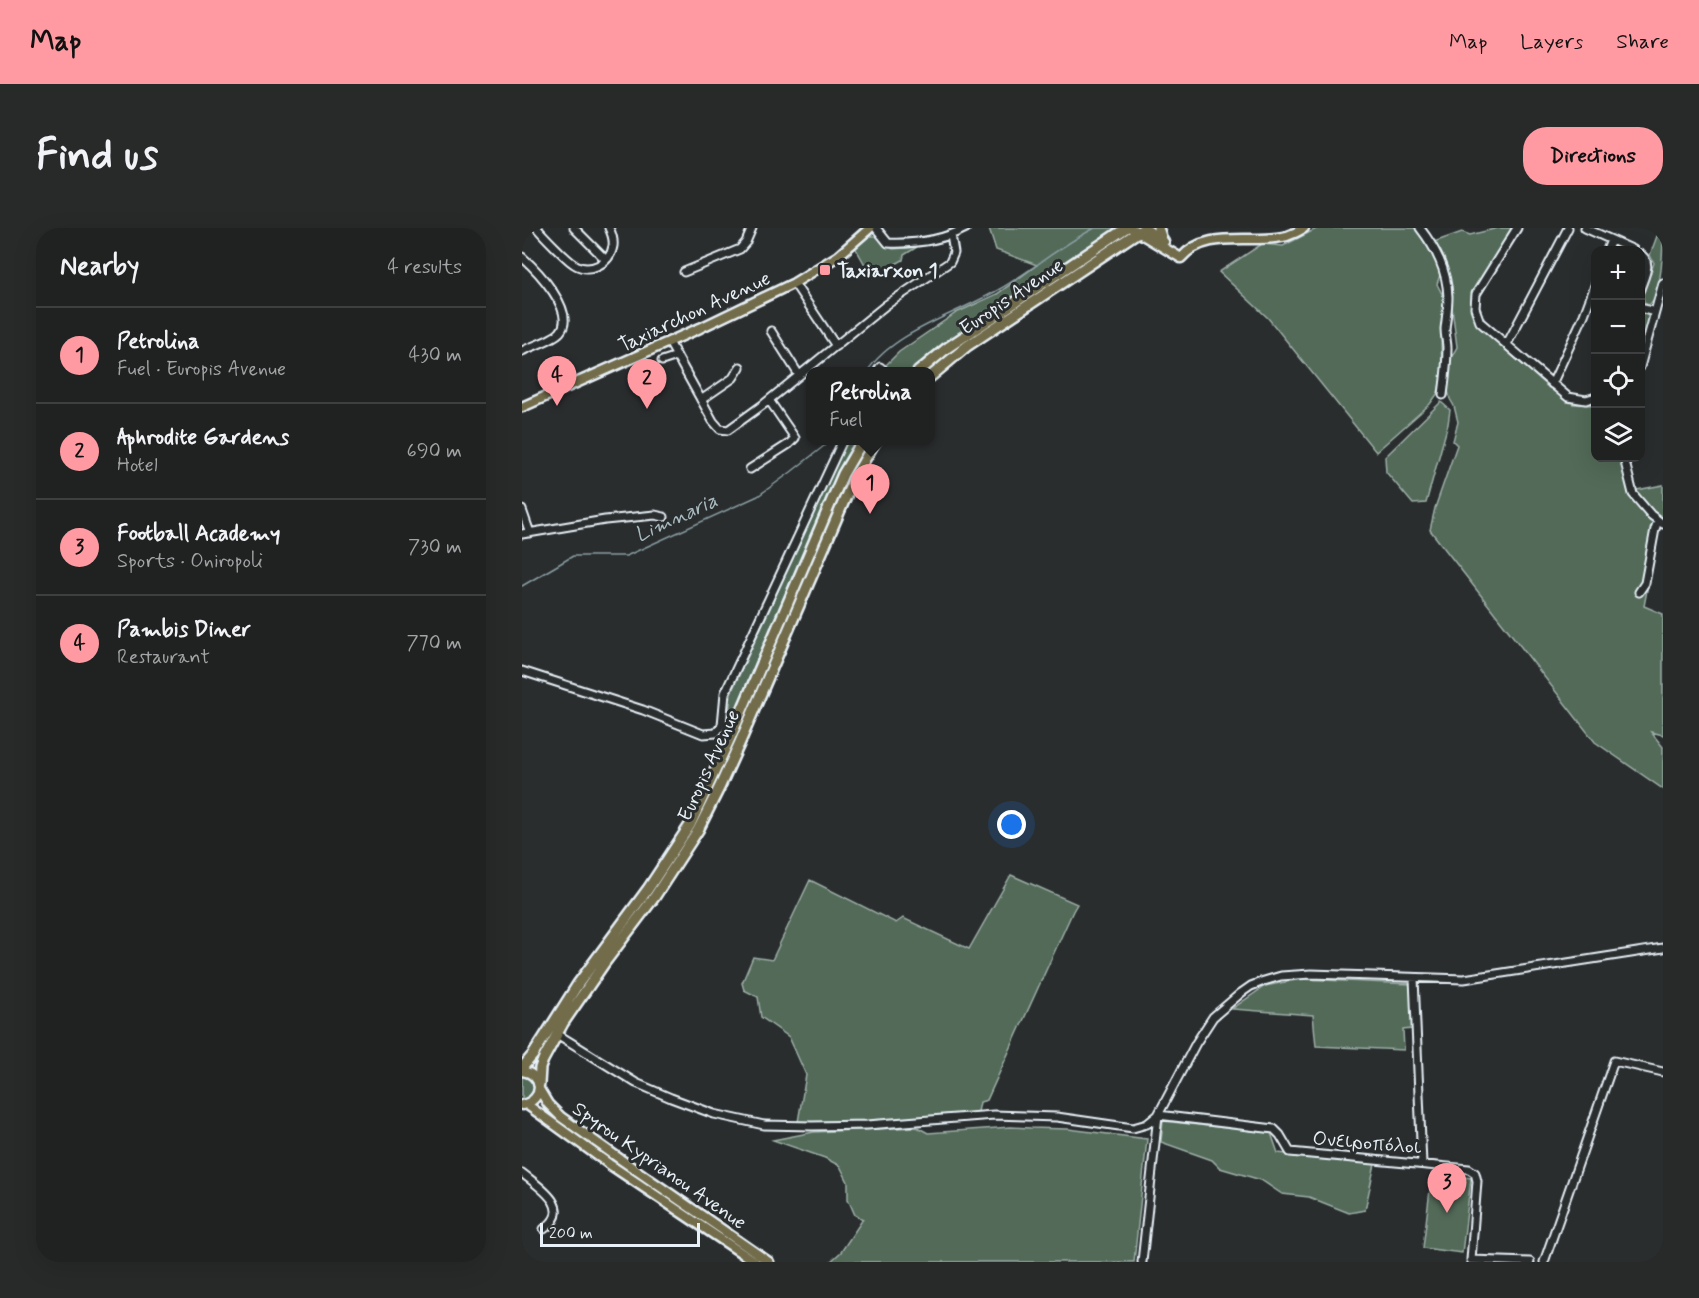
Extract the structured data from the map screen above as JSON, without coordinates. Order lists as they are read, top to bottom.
{
  "streets": {
    "highway": ["Europis Avenue"],
    "main road": ["Taxiarchon Avenue", "Spyrou Kyprianou Avenue"],
    "street": ["Ονειροπόλοι"]
  },
  "crossings": [
    ["Europis Avenue", "Spyrou Kyprianou Avenue"]
  ],
  "water": ["Limnaria"],
  "places": {
    "transit": ["Taxiarxon 1"]
  },
  "scale_bar": "200 m",
  "page": {
    "header": "Map",
    "nav": ["Map", "Layers", "Share"],
    "buttons": "Directions",
    "title": "Find us",
    "heading": ["Nearby", "4 results"],
    "map_buttons": ["+", "−"],
    "list": [
      {
        "mark": "1",
        "name": "Petrolina",
        "note": "Fuel · Europis Avenue",
        "value": "430 m"
      },
      {
        "mark": "2",
        "name": "Aphrodite Gardens",
        "note": "Hotel",
        "value": "690 m"
      },
      {
        "mark": "3",
        "name": "Football Academy",
        "note": "Sports · Oniropoli",
        "value": "730 m"
      },
      {
        "mark": "4",
        "name": "Pambis Diner",
        "note": "Restaurant",
        "value": "770 m"
      }
    ],
    "pins": [
      "4",
      "2",
      "1",
      "3"
    ],
    "popup": ["Petrolina", "Fuel"],
    "scale": "200 m"
  }
}
